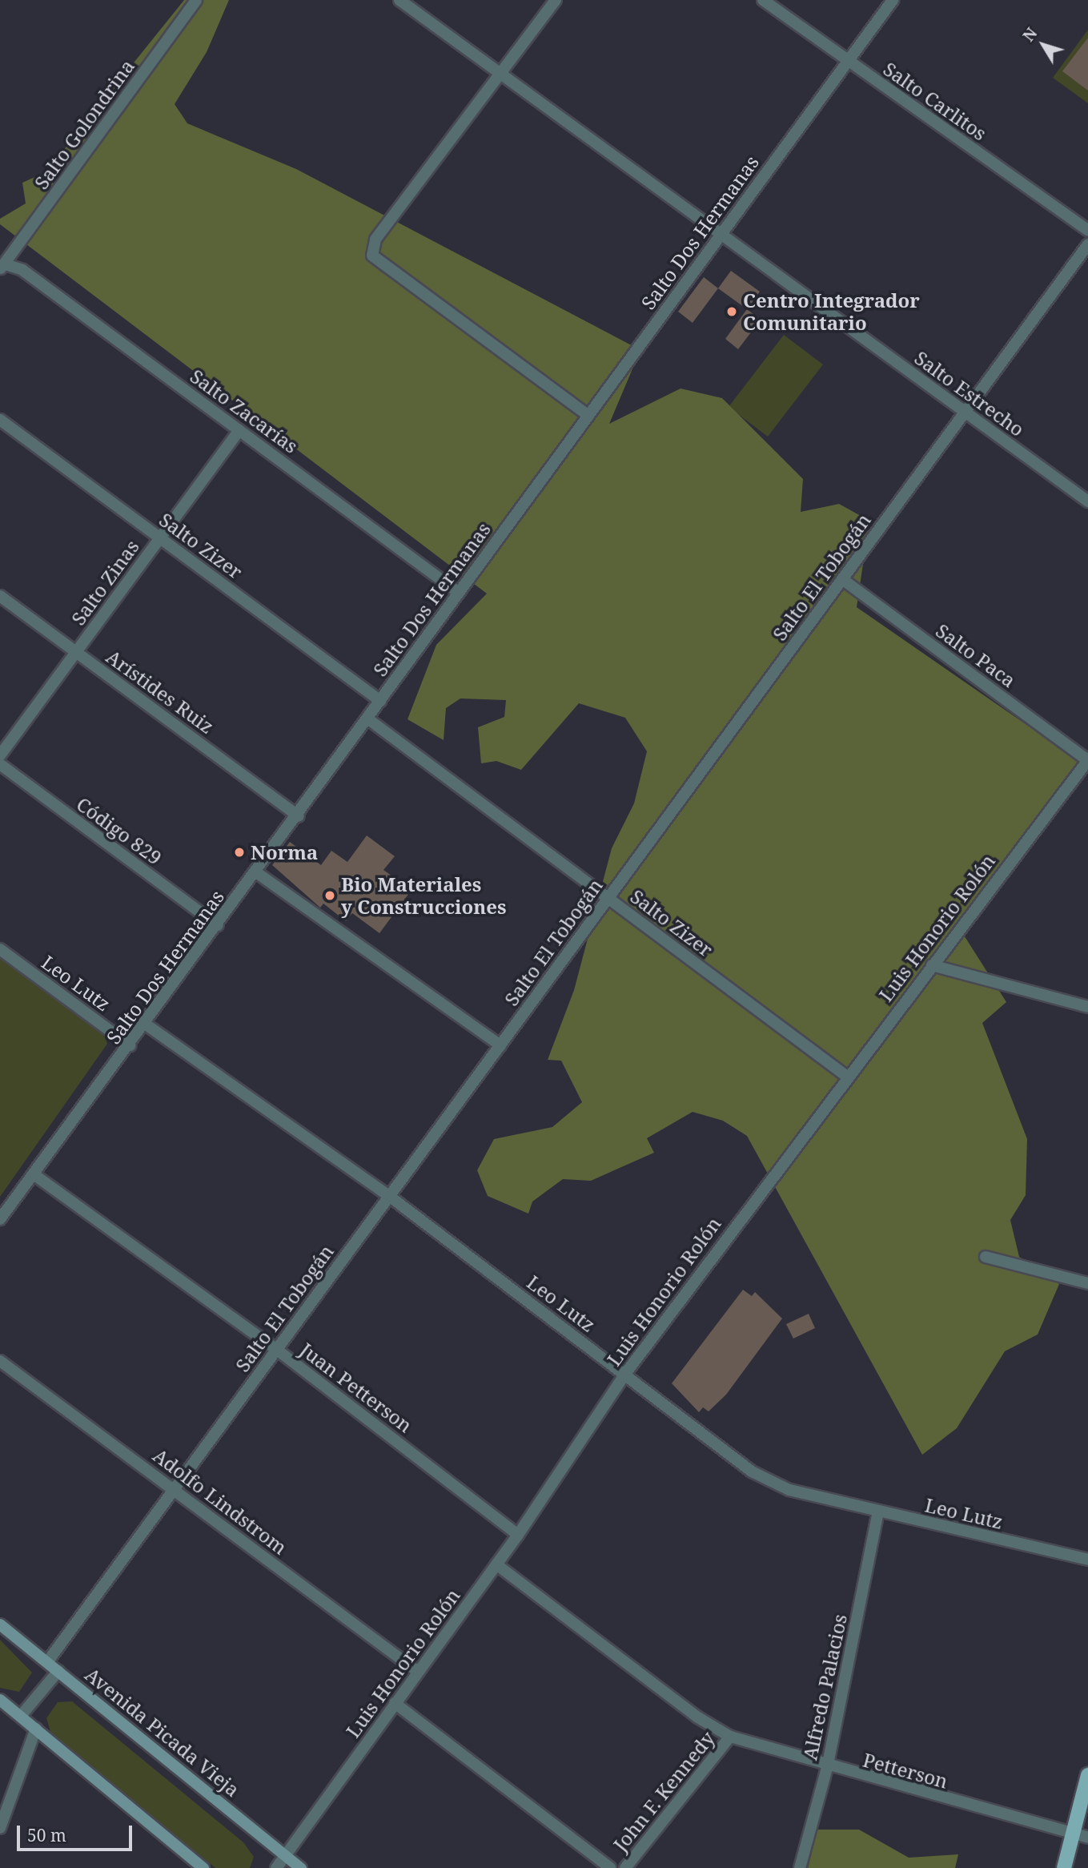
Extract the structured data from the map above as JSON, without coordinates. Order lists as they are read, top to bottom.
{
  "streets": {
    "street": [
      "Salto Carlitos",
      "Salto Golondrina",
      "Salto Dos Hermanas",
      "Salto Estrecho",
      "Salto Zacarías",
      "Salto Zizer",
      "Salto El Tobogán",
      "Salto Zinas",
      "Salto Paca",
      "Arístides Ruiz",
      "Código 829",
      "Luis Honorio Rolón",
      "Leo Lutz",
      "Juan Petterson",
      "Adolfo Lindstrom",
      "Alfredo Palacios",
      "Avenida Picada Vieja",
      "Petterson",
      "John F. Kennedy"
    ]
  },
  "crossings": [
    ["Salto Carlitos", "Salto Dos Hermanas"],
    ["Salto Golondrina", "Salto Zacarías"],
    ["Salto Dos Hermanas", "Salto Estrecho"],
    ["Salto Dos Hermanas", "Salto Zacarías"],
    ["Salto Dos Hermanas", "Salto Zizer"],
    ["Salto Dos Hermanas", "Arístides Ruiz"],
    ["Salto Dos Hermanas", "Código 829"],
    ["Salto Dos Hermanas", "Leo Lutz"],
    ["Salto Dos Hermanas", "Juan Petterson"],
    ["Salto Estrecho", "Salto El Tobogán"],
    ["Salto Zacarías", "Salto Zinas"],
    ["Salto Zizer", "Salto El Tobogán"],
    ["Salto Zizer", "Salto Zinas"],
    ["Salto Zizer", "Luis Honorio Rolón"],
    ["Salto El Tobogán", "Salto Paca"],
    ["Salto El Tobogán", "Leo Lutz"],
    ["Salto El Tobogán", "Juan Petterson"],
    ["Salto El Tobogán", "Adolfo Lindstrom"],
    ["Salto El Tobogán", "Avenida Picada Vieja"],
    ["Salto Zinas", "Arístides Ruiz"],
    ["Salto Paca", "Luis Honorio Rolón"],
    ["Luis Honorio Rolón", "Leo Lutz"],
    ["Luis Honorio Rolón", "Juan Petterson"],
    ["Luis Honorio Rolón", "Adolfo Lindstrom"],
    ["Luis Honorio Rolón", "Avenida Picada Vieja"],
    ["Leo Lutz", "Alfredo Palacios"],
    ["Alfredo Palacios", "Petterson"],
    ["Petterson", "John F. Kennedy"]
  ],
  "places": ["Centro Integrador Comunitario", "Norma", "Bio Materiales y Construcciones"],
  "scale_bar": "50 m",
  "north": "top left"
}
